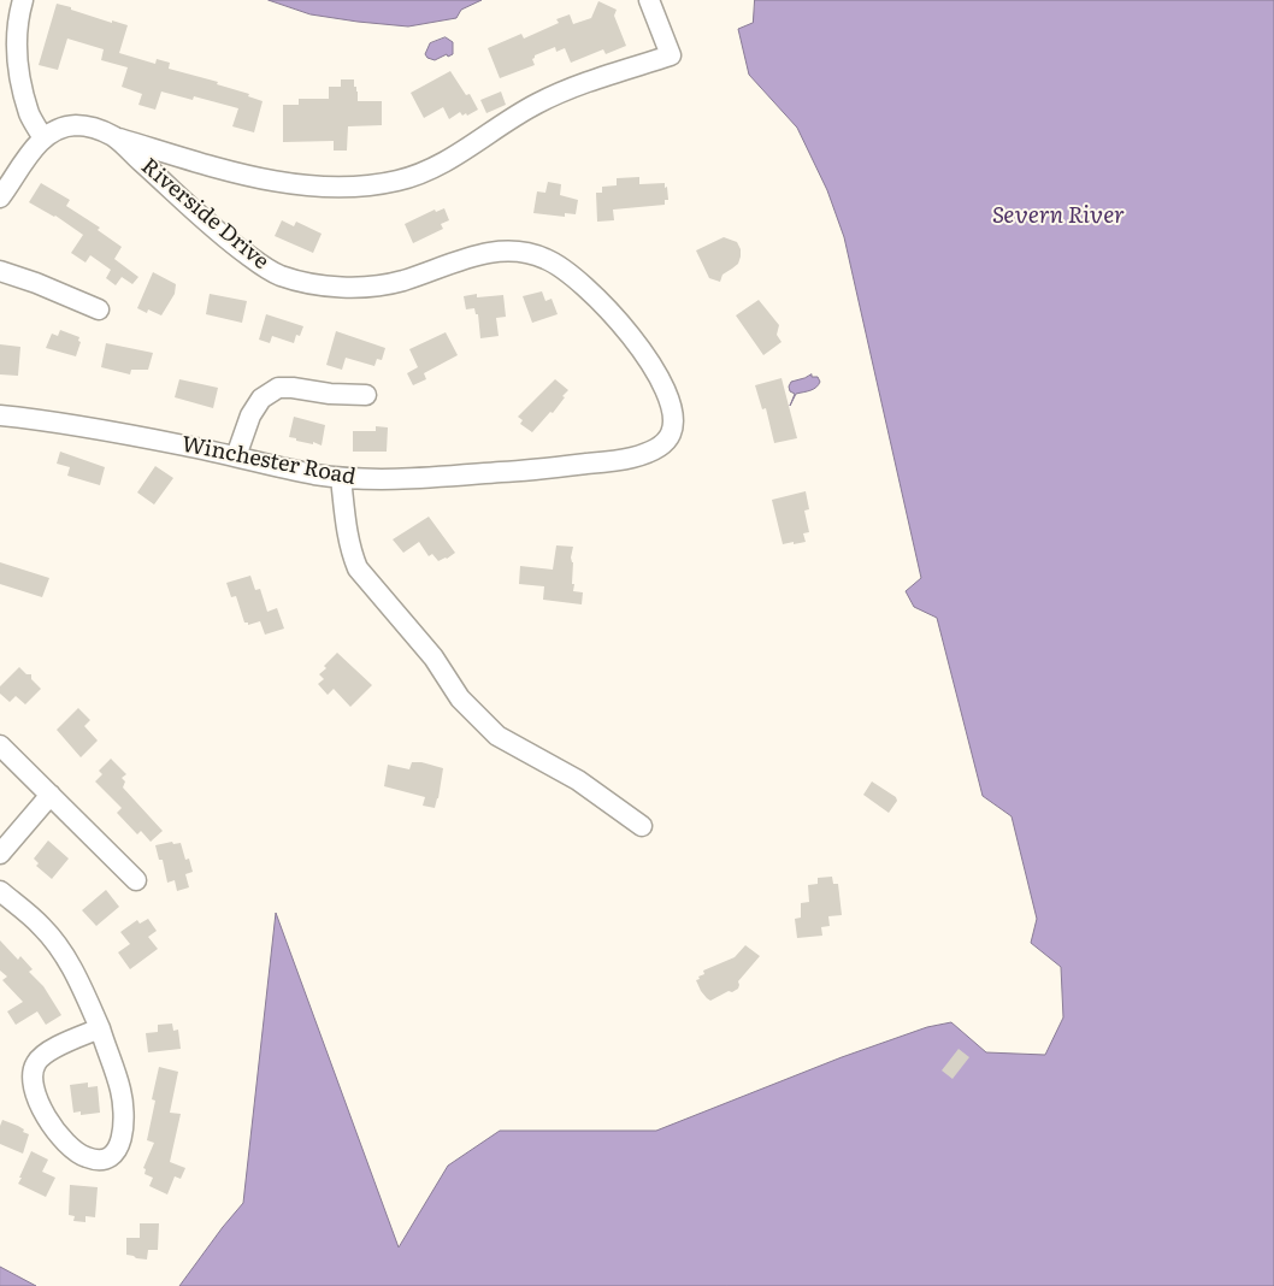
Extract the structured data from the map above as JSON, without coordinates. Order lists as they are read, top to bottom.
{
  "streets": {
    "street": ["Riverside Drive", "Winchester Road"]
  },
  "crossings": [
    ["Riverside Drive", "Winchester Road"]
  ],
  "water": ["Severn River"]
}
